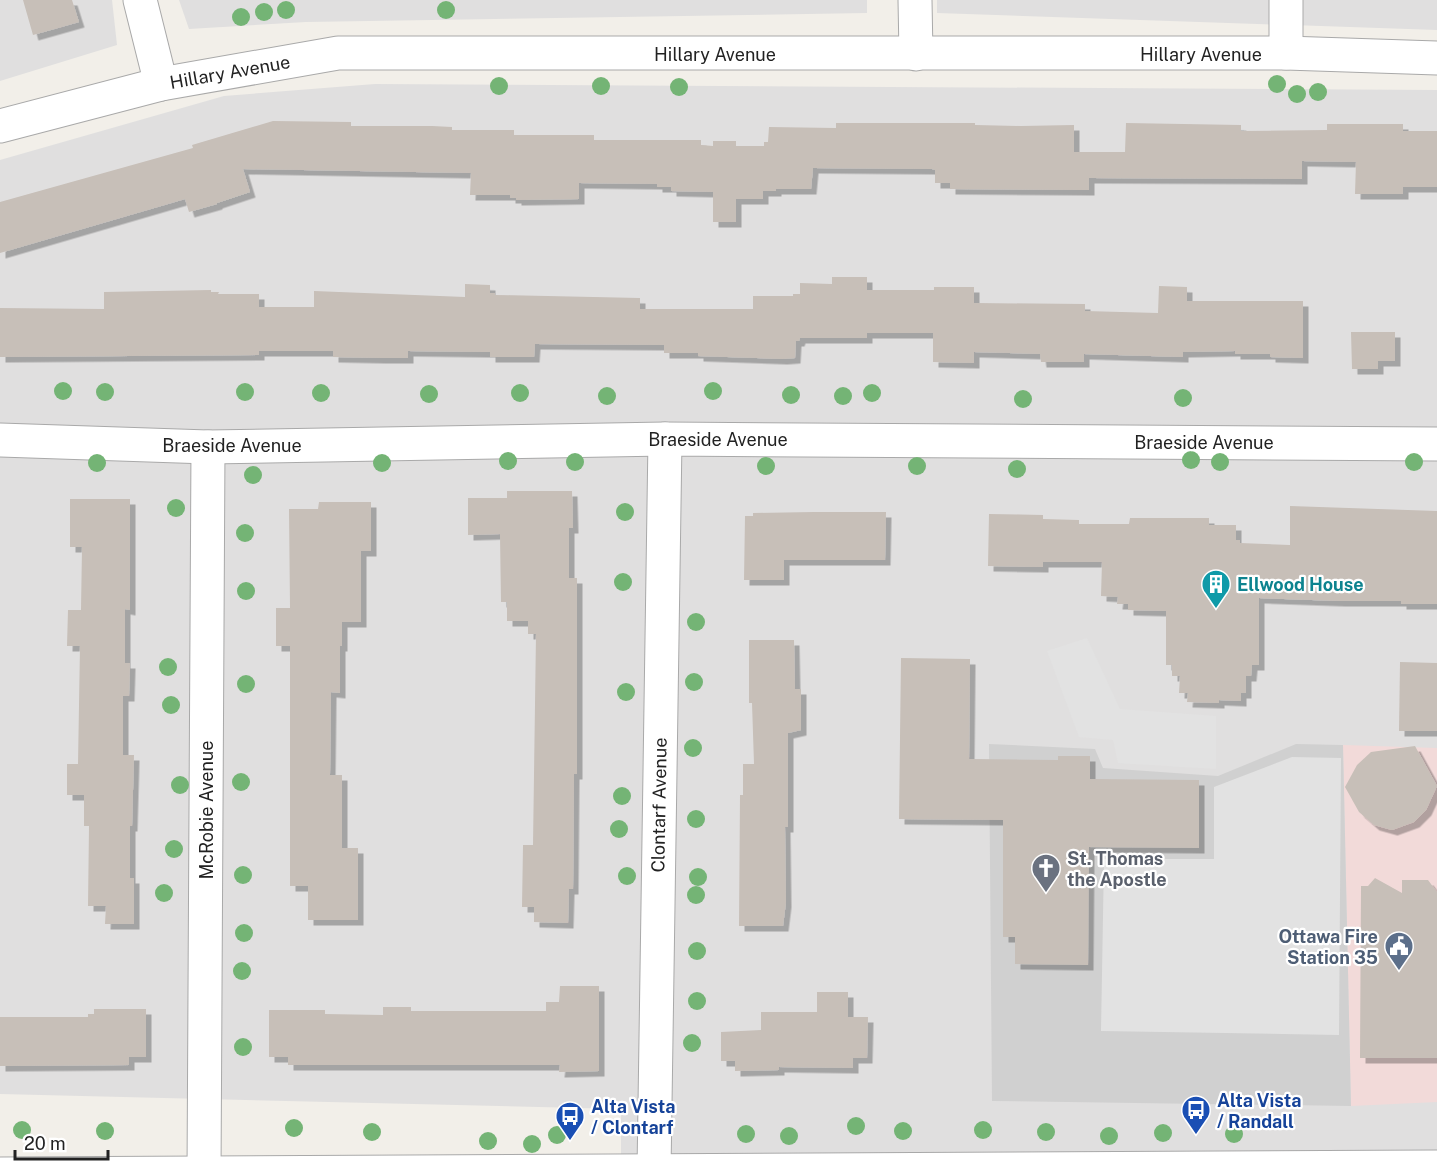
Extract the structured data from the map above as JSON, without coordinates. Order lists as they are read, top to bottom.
{
  "streets": {
    "street": [
      "Hillary Avenue",
      "Braeside Avenue",
      "Clontarf Avenue",
      "McRobie Avenue"
    ]
  },
  "crossings": [
    ["Braeside Avenue", "Clontarf Avenue"],
    ["Braeside Avenue", "McRobie Avenue"]
  ],
  "places": {
    "building": ["Ellwood House"],
    "church": ["St. Thomas the Apostle"],
    "public building": ["Ottawa Fire Station 35"],
    "bus stop": ["Alta Vista / Randall", "Alta Vista / Clontarf"]
  },
  "scale_bar": "20 m"
}
